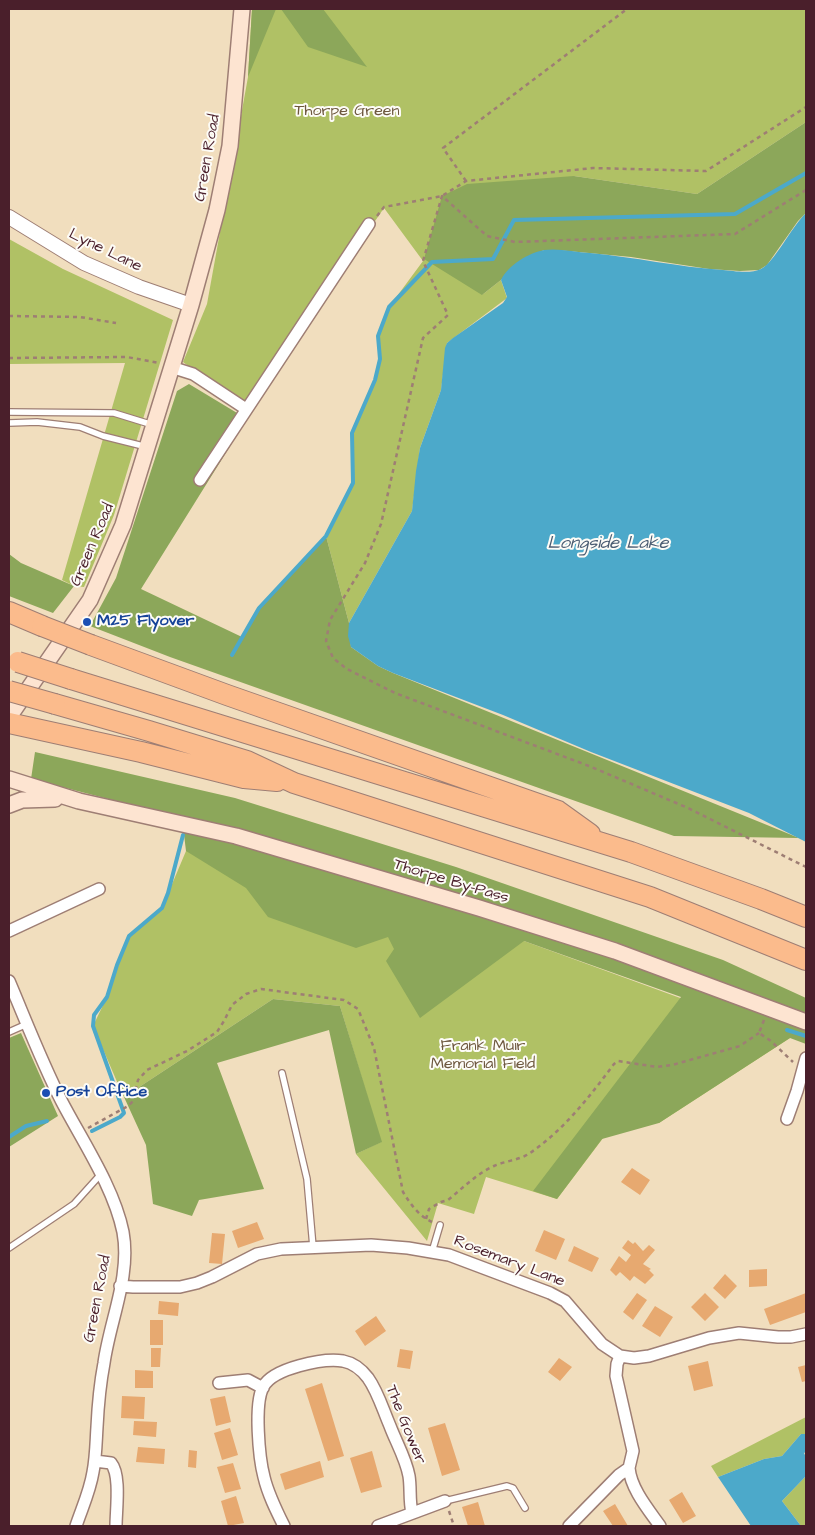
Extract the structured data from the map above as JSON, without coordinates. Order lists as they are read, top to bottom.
{
  "streets": {
    "main road": ["Green Road", "Thorpe By-Pass"],
    "street": ["Lyne Lane", "Rosemary Lane", "The Gower"]
  },
  "crossings": [
    ["Green Road", "Lyne Lane"],
    ["Green Road", "Rosemary Lane"]
  ],
  "water": ["Longside Lake"],
  "parks": ["Thorpe Green", "Frank Muir Memorial Field"],
  "places": ["M25 Flyover", "Post Office"]
}
